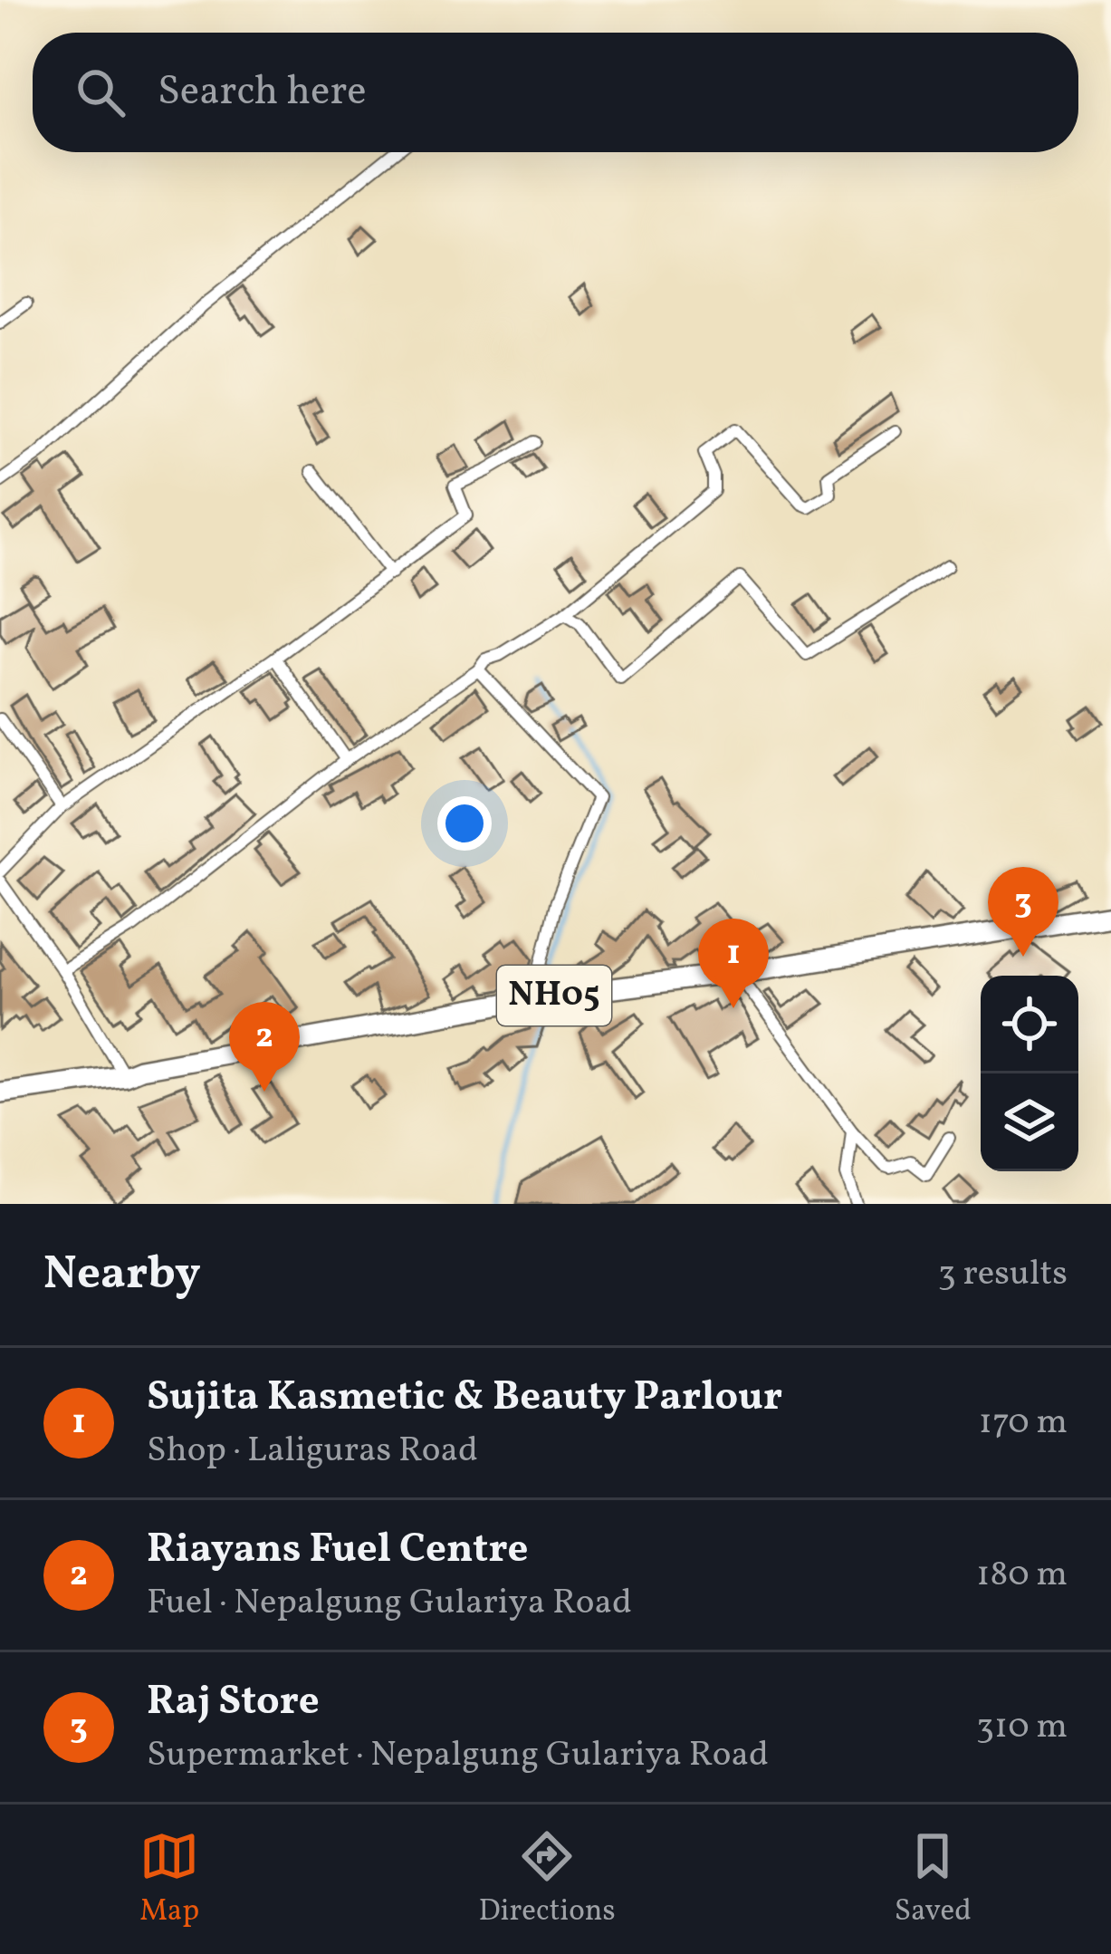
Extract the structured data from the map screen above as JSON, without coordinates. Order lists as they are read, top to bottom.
{
  "streets": {
    "main road": ["NH05"]
  },
  "page": {
    "search": "Search here",
    "pins": ["3", "1", "2"],
    "heading": ["Nearby", "3 results"],
    "list": [
      {
        "mark": "1",
        "name": "Sujita Kasmetic & Beauty Parlour",
        "note": "Shop · Laliguras Road",
        "value": "170 m"
      },
      {
        "mark": "2",
        "name": "Riayans Fuel Centre",
        "note": "Fuel · Nepalgung Gulariya Road",
        "value": "180 m"
      },
      {
        "mark": "3",
        "name": "Raj Store",
        "note": "Supermarket · Nepalgung Gulariya Road",
        "value": "310 m"
      }
    ],
    "nav": ["Map", "Directions", "Saved"]
  }
}
